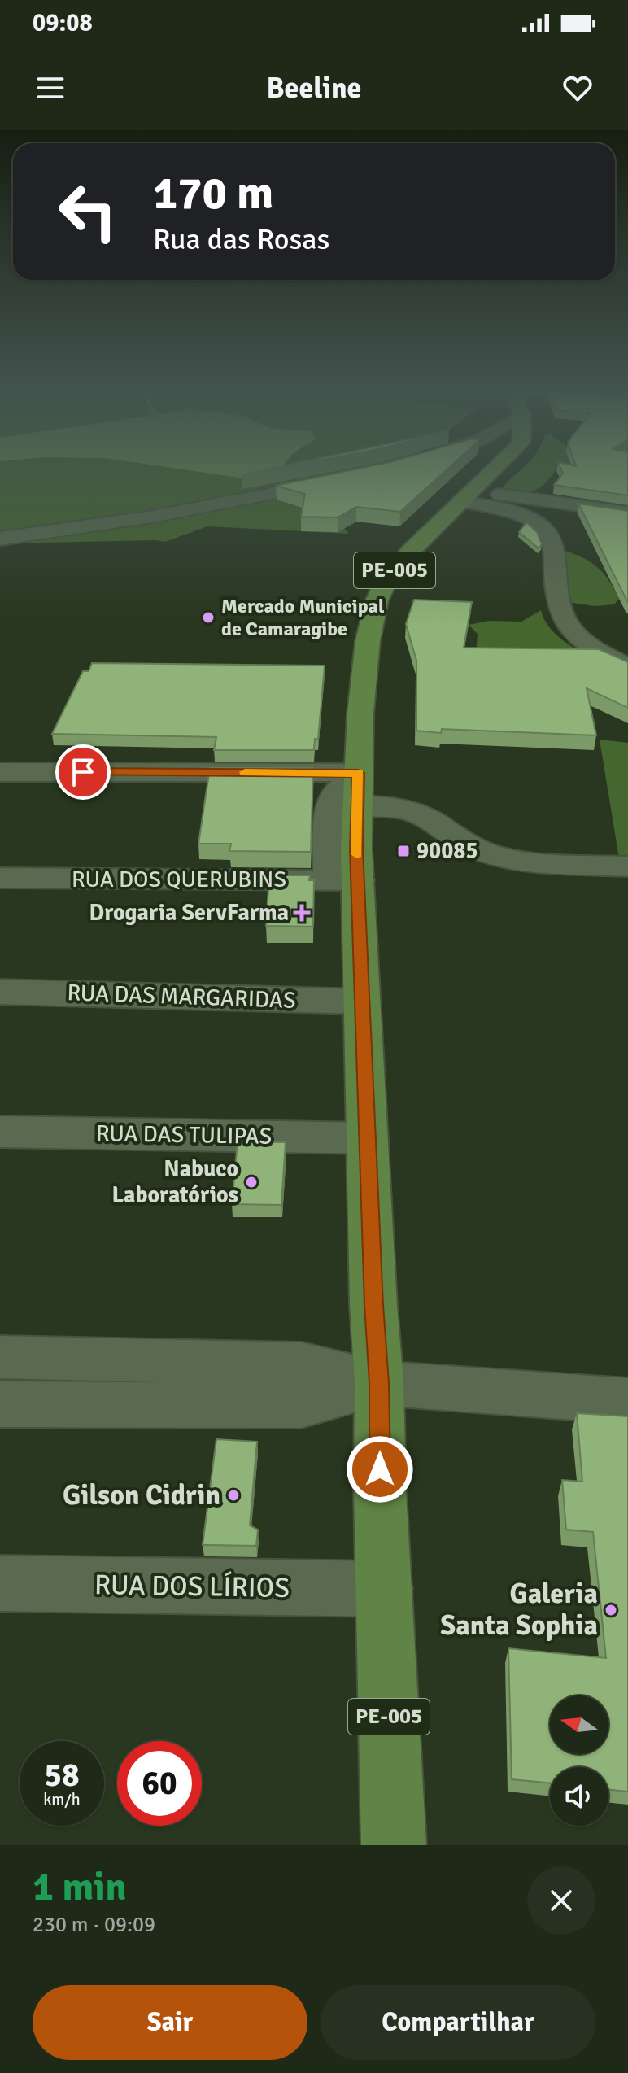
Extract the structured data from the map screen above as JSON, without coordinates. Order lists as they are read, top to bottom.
{
  "streets": {
    "main road": ["PE-005"],
    "street": [
      "RUA DOS QUERUBINS",
      "RUA DAS MARGARIDAS",
      "RUA DAS TULIPAS",
      "RUA DOS LÍRIOS"
    ]
  },
  "crossings": [
    ["PE-005", "RUA DOS QUERUBINS"],
    ["PE-005", "RUA DAS MARGARIDAS"],
    ["PE-005", "RUA DAS TULIPAS"],
    ["PE-005", "RUA DOS LÍRIOS"]
  ],
  "places": {
    "other": [
      "Mercado Municipal de Camaragibe",
      "Nabuco Laboratórios",
      "Gilson Cidrin",
      "Galeria Santa Sophia"
    ],
    "transit": ["90085"],
    "health": ["Drogaria ServFarma"]
  },
  "north": "left",
  "page": {
    "status": "09:08",
    "header": "Beeline",
    "turn": ["170 m", "Rua das Rosas"],
    "speed": "58 km/h",
    "limit": "60",
    "heading": ["1 min", "230 m · 09:09"],
    "buttons": ["Sair", "Compartilhar"]
  }
}
